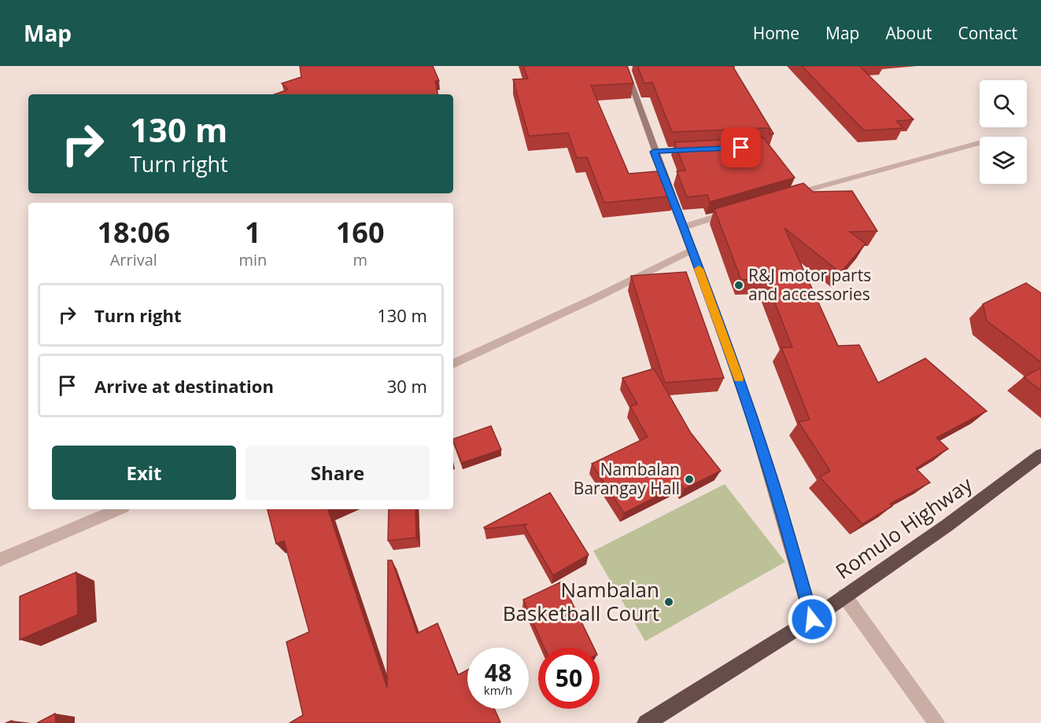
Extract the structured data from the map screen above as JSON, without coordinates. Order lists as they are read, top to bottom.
{
  "streets": {
    "highway": ["Romulo Highway"]
  },
  "places": ["R&J motor parts and accessories", "Nambalan Barangay Hall", "Nambalan Basketball Court"],
  "page": {
    "header": "Map",
    "nav": [
      "Home",
      "Map",
      "About",
      "Contact"
    ],
    "turn": ["130 m", "Turn right"],
    "eta": [
      "18:06",
      "Arrival",
      "1",
      "min",
      "160",
      "m"
    ],
    "list": [
      {
        "name": "Turn right",
        "value": "130 m"
      },
      {
        "name": "Arrive at destination",
        "value": "30 m"
      }
    ],
    "buttons": ["Exit", "Share"],
    "speed": "48 km/h",
    "limit": "50"
  }
}
